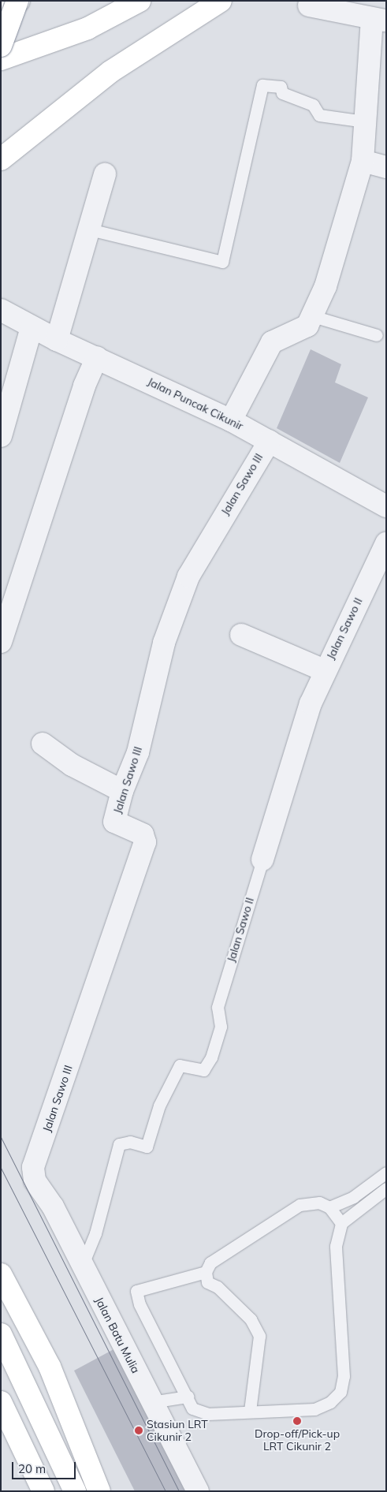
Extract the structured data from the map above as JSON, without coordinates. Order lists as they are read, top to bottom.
{
  "streets": {
    "street": [
      "Jalan Puncak Cikunir",
      "Jalan Sawo III",
      "Jalan Sawo II",
      "Jalan Batu Mulia"
    ]
  },
  "crossings": [
    ["Jalan Puncak Cikunir", "Jalan Sawo III"],
    ["Jalan Sawo III", "Jalan Batu Mulia"],
    ["Jalan Sawo II", "Jalan Batu Mulia"]
  ],
  "places": ["Drop-off/Pick-up LRT Cikunir 2", "Stasiun LRT Cikunir 2"],
  "scale_bar": "20 m"
}
